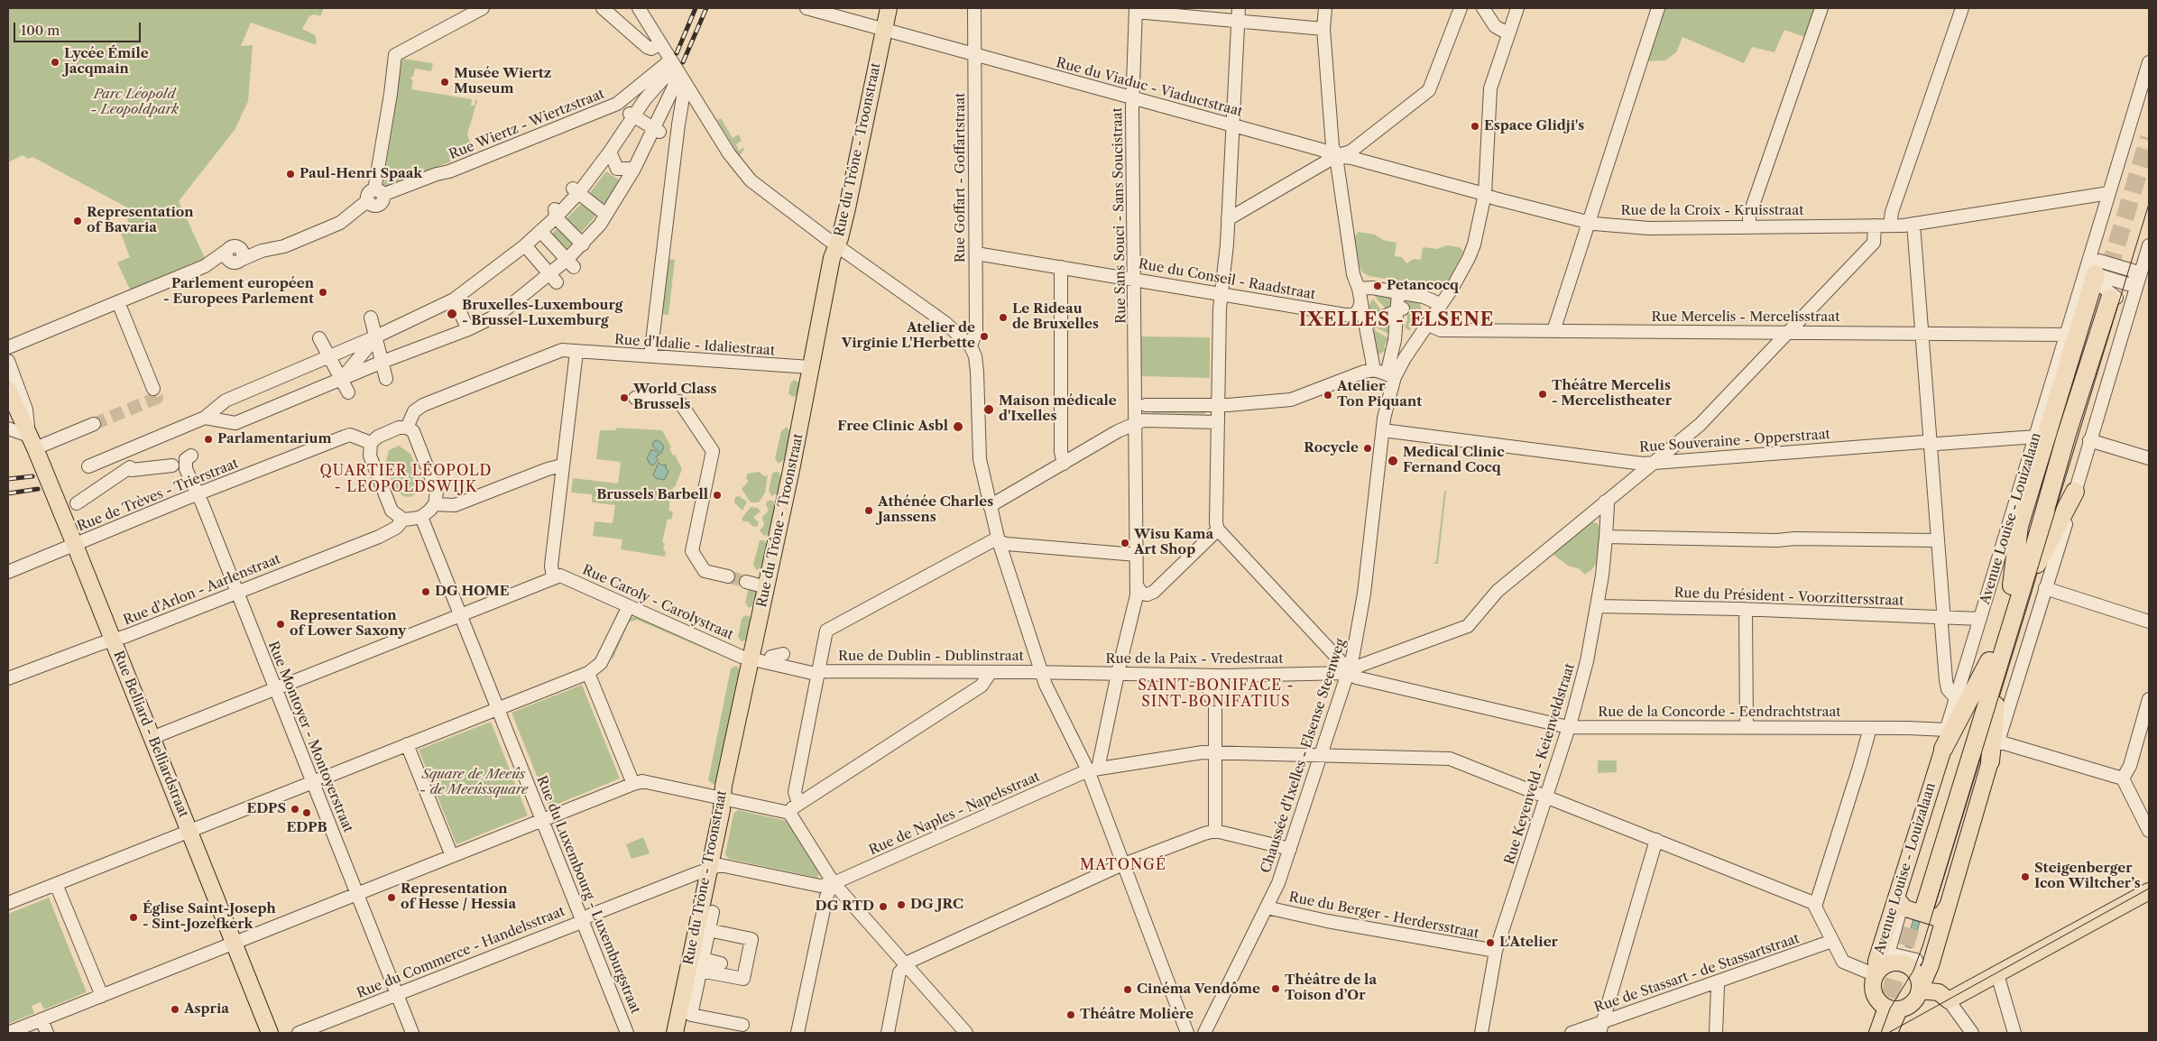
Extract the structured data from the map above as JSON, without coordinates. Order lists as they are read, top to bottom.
{
  "streets": {
    "highway": ["Avenue Louise - Louizalaan"],
    "main road": ["Rue du Trône - Troonstraat", "Rue Belliard - Belliardstraat"],
    "street": [
      "Rue du Viaduc - Viaductstraat",
      "Rue Wiertz - Wiertzstraat",
      "Rue Goffart - Goffartstraat",
      "Rue de la Croix - Kruisstraat",
      "Rue Sans Souci - Sans Soucistraat",
      "Rue du Conseil - Raadstraat",
      "Rue Mercelis - Mercelisstraat",
      "Rue d'Idalie - Idaliestraat",
      "Rue Souveraine - Opperstraat",
      "Rue de Trèves - Trierstraat",
      "Rue d'Arlon - Aarlenstraat",
      "Rue du Président - Voorzittersstraat",
      "Rue Caroly - Carolystraat",
      "Rue de Dublin - Dublinstraat",
      "Rue de la Paix - Vredestraat",
      "Rue de la Concorde - Eendrachtstraat",
      "Rue Montoyer - Montoyerstraat",
      "Chaussée d'Ixelles - Elsense Steenweg",
      "Rue Keyenveld - Keienveldstraat",
      "Rue de Naples - Napelsstraat",
      "Rue du Luxembourg - Luxemburgstraat",
      "Rue du Berger - Herdersstraat",
      "Rue du Commerce - Handelsstraat",
      "Rue de Stassart - de Stassartstraat"
    ]
  },
  "crossings": [
    ["Rue du Viaduc - Viaductstraat", "Rue du Trône - Troonstraat"],
    ["Rue du Viaduc - Viaductstraat", "Rue Goffart - Goffartstraat"],
    ["Rue du Viaduc - Viaductstraat", "Rue de la Croix - Kruisstraat"],
    ["Rue du Viaduc - Viaductstraat", "Rue Sans Souci - Sans Soucistraat"],
    ["Rue du Trône - Troonstraat", "Rue d'Idalie - Idaliestraat"],
    ["Rue du Trône - Troonstraat", "Rue Caroly - Carolystraat"],
    ["Rue du Trône - Troonstraat", "Rue du Commerce - Handelsstraat"],
    ["Rue Goffart - Goffartstraat", "Rue du Conseil - Raadstraat"],
    ["Rue de la Croix - Kruisstraat", "Avenue Louise - Louizalaan"],
    ["Rue Sans Souci - Sans Soucistraat", "Rue du Conseil - Raadstraat"],
    ["Rue Sans Souci - Sans Soucistraat", "Rue de la Paix - Vredestraat"],
    ["Rue Sans Souci - Sans Soucistraat", "Rue de Naples - Napelsstraat"],
    ["Rue Mercelis - Mercelisstraat", "Avenue Louise - Louizalaan"],
    ["Rue Souveraine - Opperstraat", "Avenue Louise - Louizalaan"],
    ["Rue Souveraine - Opperstraat", "Chaussée d'Ixelles - Elsense Steenweg"],
    ["Rue de Trèves - Trierstraat", "Rue Belliard - Belliardstraat"],
    ["Rue de Trèves - Trierstraat", "Rue Montoyer - Montoyerstraat"],
    ["Avenue Louise - Louizalaan", "Rue du Président - Voorzittersstraat"],
    ["Avenue Louise - Louizalaan", "Rue de la Concorde - Eendrachtstraat"],
    ["Rue d'Arlon - Aarlenstraat", "Rue Belliard - Belliardstraat"],
    ["Rue d'Arlon - Aarlenstraat", "Rue Montoyer - Montoyerstraat"],
    ["Rue du Président - Voorzittersstraat", "Rue Keyenveld - Keienveldstraat"],
    ["Rue Caroly - Carolystraat", "Rue de Dublin - Dublinstraat"],
    ["Rue de Dublin - Dublinstraat", "Rue de la Paix - Vredestraat"],
    ["Rue de la Paix - Vredestraat", "Rue de la Concorde - Eendrachtstraat"],
    ["Rue de la Paix - Vredestraat", "Chaussée d'Ixelles - Elsense Steenweg"],
    ["Rue de la Concorde - Eendrachtstraat", "Chaussée d'Ixelles - Elsense Steenweg"],
    ["Rue de la Concorde - Eendrachtstraat", "Rue Keyenveld - Keienveldstraat"],
    ["Rue Montoyer - Montoyerstraat", "Rue du Commerce - Handelsstraat"],
    ["Chaussée d'Ixelles - Elsense Steenweg", "Rue de Naples - Napelsstraat"],
    ["Chaussée d'Ixelles - Elsense Steenweg", "Rue du Berger - Herdersstraat"],
    ["Rue Keyenveld - Keienveldstraat", "Rue de Naples - Napelsstraat"],
    ["Rue Keyenveld - Keienveldstraat", "Rue du Berger - Herdersstraat"],
    ["Rue de Naples - Napelsstraat", "Rue du Commerce - Handelsstraat"],
    ["Rue du Luxembourg - Luxemburgstraat", "Rue du Commerce - Handelsstraat"]
  ],
  "districts": [
    "IXELLES - ELSENE",
    "QUARTIER LÉOPOLD - LEOPOLDSWIJK",
    "SAINT-BONIFACE - SINT-BONIFATIUS",
    "MATONGÉ"
  ],
  "parks": ["Parc Léopold - Leopoldpark", "Square de Meeûs - de Meeûssquare"],
  "places": [
    "Lycée Émile Jacqmain",
    "Musée Wiertz Museum",
    "Espace Glidji's",
    "Paul-Henri Spaak",
    "Representation of Bavaria",
    "Petancocq",
    "Parlement européen - Europees Parlement",
    "Bruxelles-Luxembourg - Brussel-Luxemburg",
    "Le Rideau de Bruxelles",
    "Atelier de Virginie L'Herbette",
    "Théâtre Mercelis - Mercelistheater",
    "Atelier Ton Piquant",
    "World Class Brussels",
    "Maison médicale d'Ixelles",
    "Free Clinic Asbl",
    "Parlamentarium",
    "Rocycle",
    "Medical Clinic Fernand Cocq",
    "Brussels Barbell",
    "Athénée Charles Janssens",
    "Wisu Kama Art Shop",
    "DG HOME",
    "Representation of Lower Saxony",
    "EDPS",
    "EDPB",
    "Steigenberger Icon Wiltcher’s",
    "Representation of Hesse / Hessia",
    "DG JRC",
    "DG RTD",
    "Église Saint-Joseph - Sint-Jozefkerk",
    "L'Atelier",
    "Théâtre de la Toison d’Or",
    "Cinéma Vendôme",
    "Aspria",
    "Théâtre Molière"
  ],
  "scale_bar": "100 m"
}
